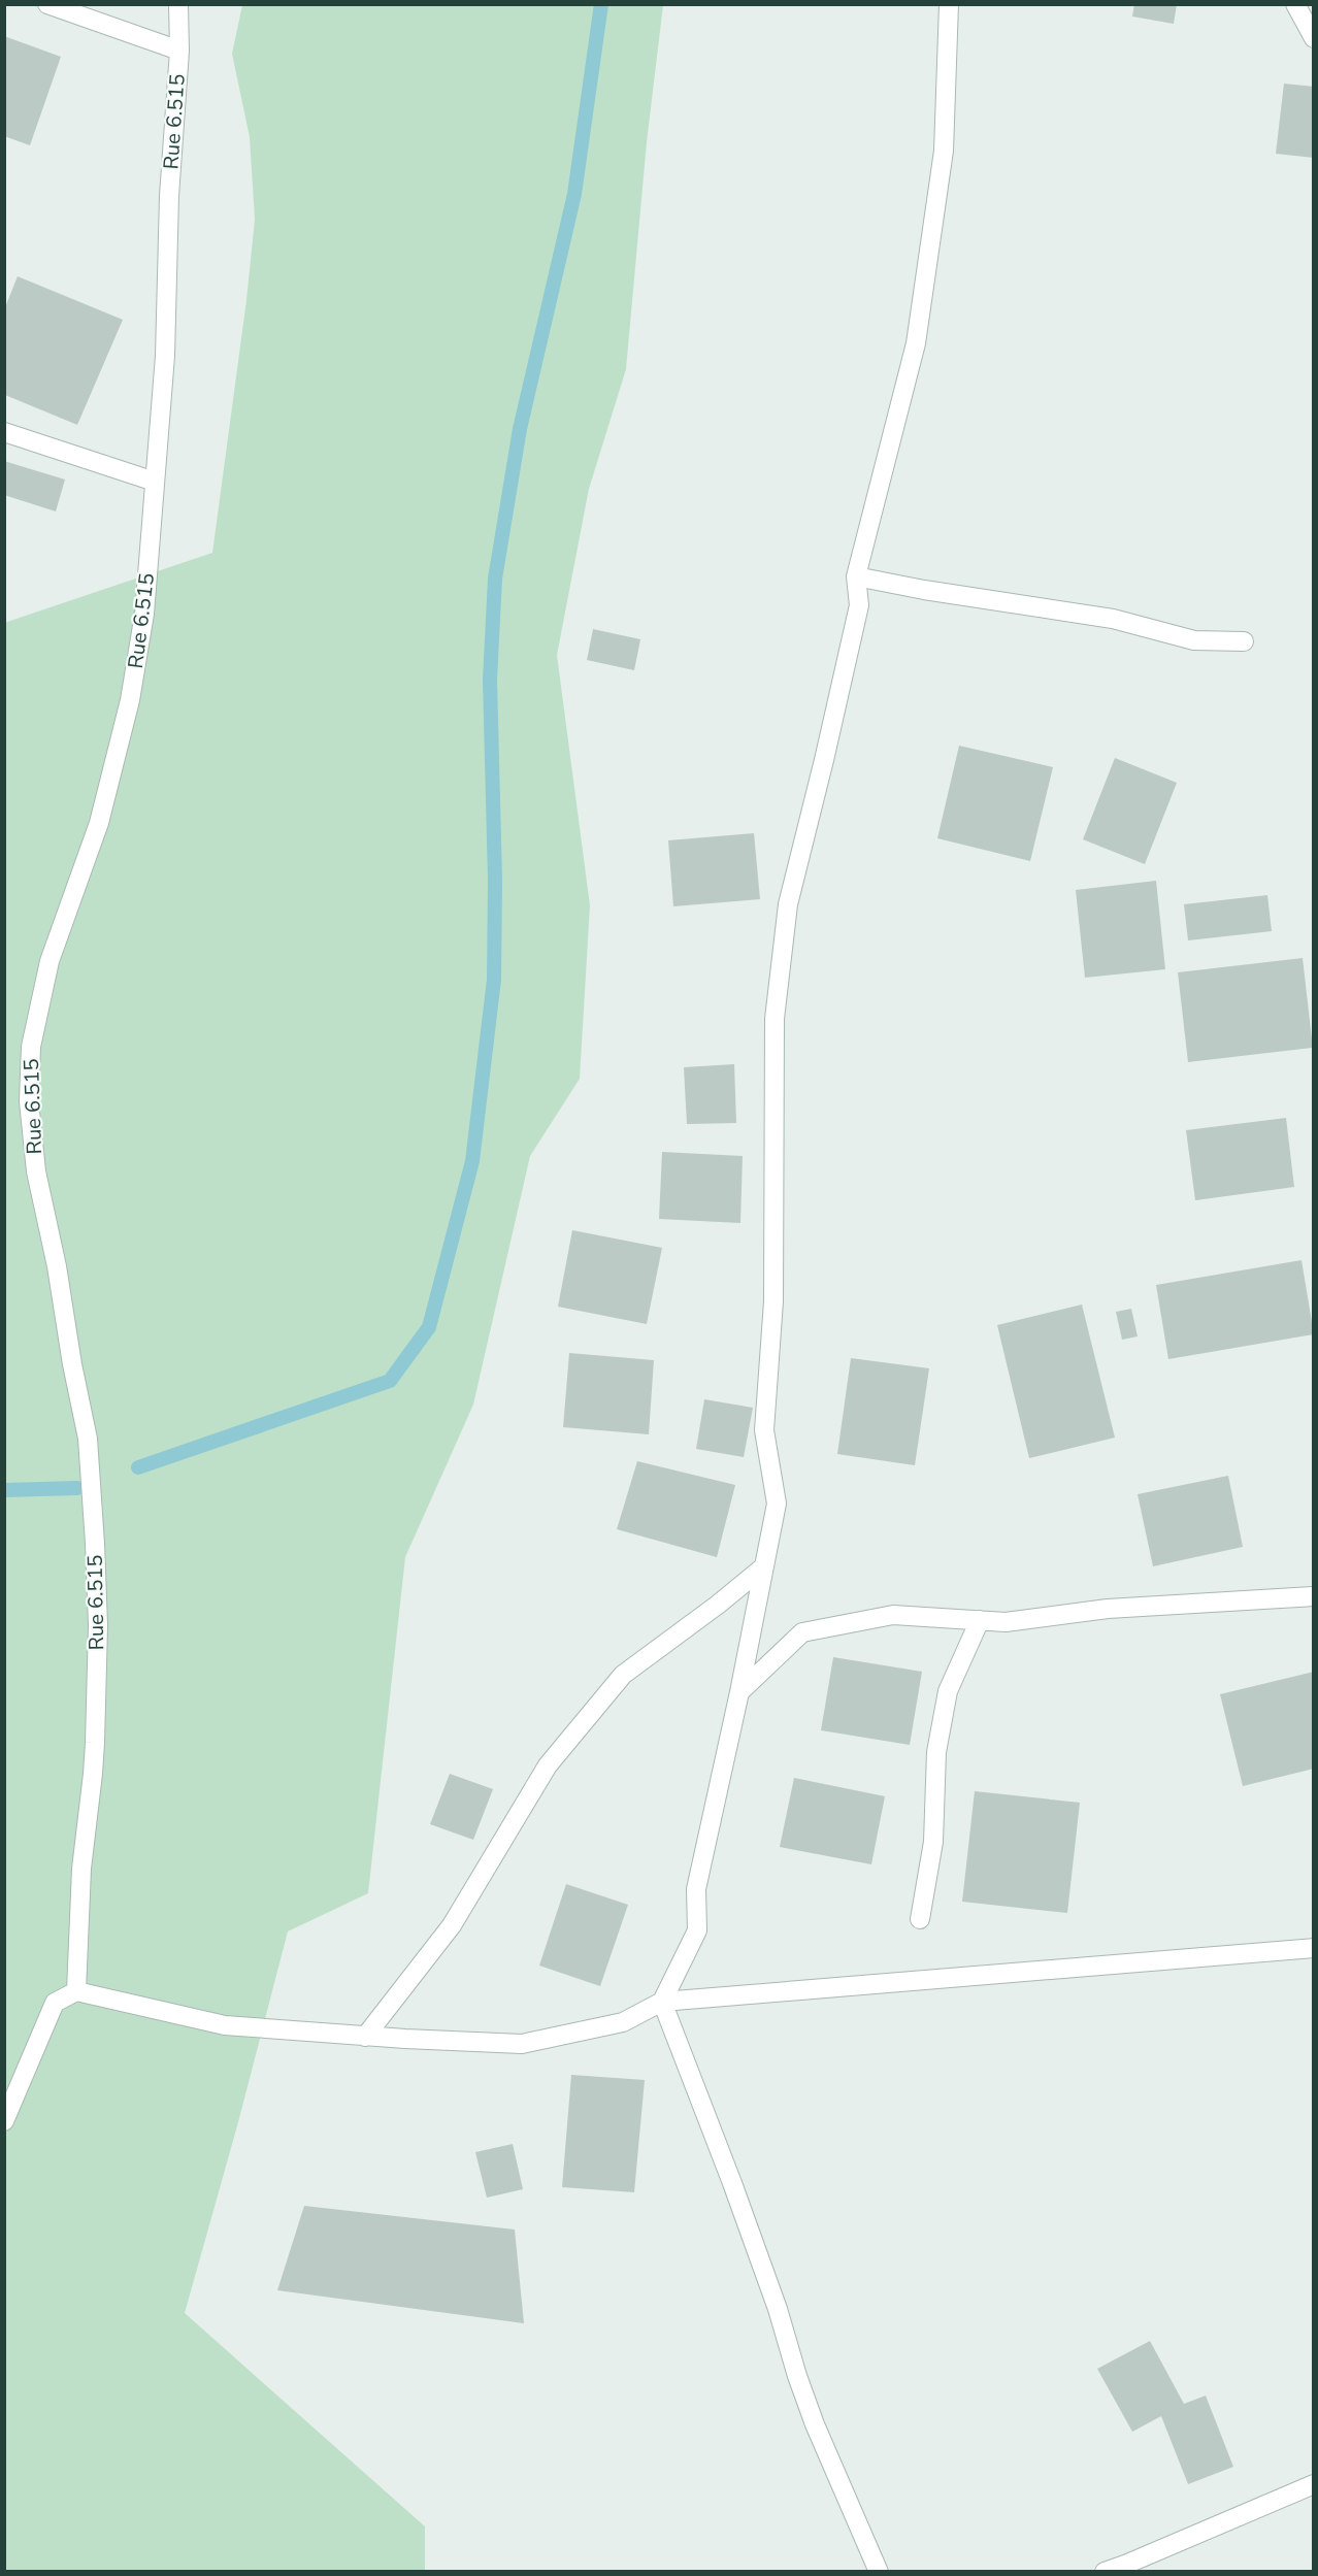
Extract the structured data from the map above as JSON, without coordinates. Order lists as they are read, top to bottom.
{
  "streets": {
    "street": ["Rue 6.515"]
  }
}
